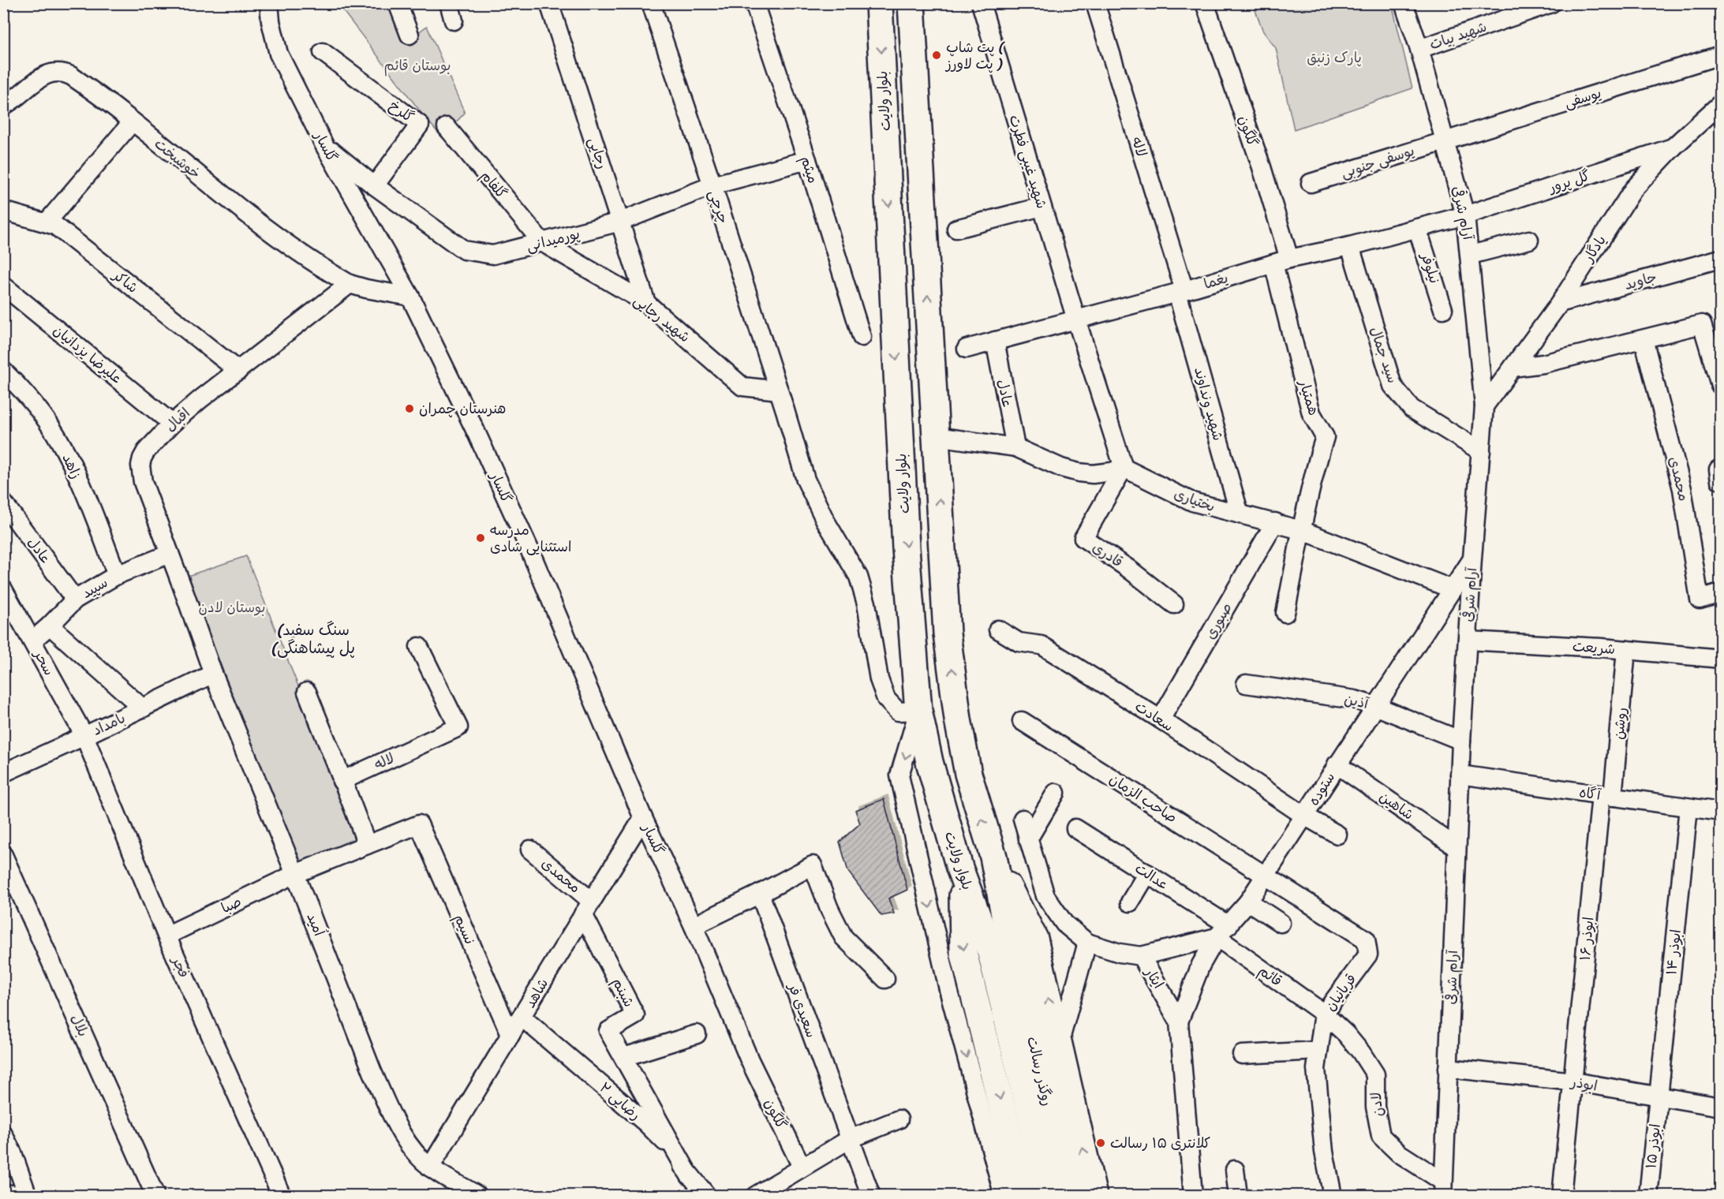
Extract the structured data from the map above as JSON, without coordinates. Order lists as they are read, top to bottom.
{
  "streets": {
    "highway": ["بلوار ولایت", "روگذر رسالت"],
    "street": [
      "شهید بیات",
      "یوسفی",
      "گلرخ",
      "گلگون",
      "گلسار",
      "لاله",
      "رجایی",
      "خوشبخت",
      "شهید غیبی فطرت",
      "یوسفی جنوبی",
      "میثم",
      "گل پرور",
      "گلفام",
      "چرچی",
      "آرام شرقی",
      "پورمیدانی",
      "یادگار",
      "نیلوفر",
      "یغما",
      "جاوید",
      "شاکر",
      "شهید رجایی",
      "علیرضا یزدانیان",
      "سید جمال",
      "عادل",
      "همتیار",
      "شهید ونداوند",
      "اقبال",
      "زاهد",
      "محمدی",
      "بختیاری",
      "قادری",
      "سپید",
      "صبوری",
      "شریعت",
      "سحر",
      "آذین",
      "سعادت",
      "روشن",
      "بامداد",
      "ستوده",
      "آگاه",
      "صاحب الزمان",
      "شاهین",
      "عدالت",
      "صبا",
      "اُمید",
      "نسیم",
      "ابوذر ۱۶",
      "ابوذر ۱۴",
      "فجر",
      "قائم",
      "ایثار",
      "شبنم",
      "قربانیان",
      "شاهد",
      "سعیدی فر",
      "بلال",
      "ابوذر",
      "رضایی ۲",
      "لادن",
      "ابوذر ۱۵"
    ]
  },
  "crossings": [
    ["شهید بیات", "آرام شرقی"],
    ["یوسفی", "یوسفی جنوبی"],
    ["یوسفی", "آرام شرقی"],
    ["بلوار ولایت", "چرچی"],
    ["بلوار ولایت", "روگذر رسالت"],
    ["گلرخ", "پورمیدانی"],
    ["گلگون", "گلسار"],
    ["گلگون", "یغما"],
    ["گلگون", "همتیار"],
    ["گلسار", "پورمیدانی"],
    ["گلسار", "شاهد"],
    ["لاله", "یغما"],
    ["لاله", "شهید ونداوند"],
    ["رجایی", "پورمیدانی"],
    ["رجایی", "شهید رجایی"],
    ["خوشبخت", "اقبال"],
    ["شهید غیبی فطرت", "یغما"],
    ["شهید غیبی فطرت", "بختیاری"],
    ["شهید غیبی فطرت", "قادری"],
    ["یوسفی جنوبی", "آرام شرقی"],
    ["میثم", "پورمیدانی"],
    ["گل پرور", "آرام شرقی"],
    ["گل پرور", "یادگار"],
    ["گل پرور", "یغما"],
    ["گلفام", "پورمیدانی"],
    ["گلفام", "شهید رجایی"],
    ["چرچی", "پورمیدانی"],
    ["چرچی", "شهید رجایی"],
    ["آرام شرقی", "یادگار"],
    ["آرام شرقی", "یغما"],
    ["آرام شرقی", "سید جمال"],
    ["آرام شرقی", "شریعت"],
    ["آرام شرقی", "آذین"],
    ["آرام شرقی", "ستوده"],
    ["آرام شرقی", "آگاه"],
    ["آرام شرقی", "شاهین"],
    ["آرام شرقی", "ابوذر"],
    ["آرام شرقی", "لادن"],
    ["پورمیدانی", "شهید رجایی"],
    ["یادگار", "جاوید"],
    ["نیلوفر", "یغما"],
    ["یغما", "سید جمال"],
    ["یغما", "عادل"],
    ["یغما", "همتیار"],
    ["یغما", "شهید ونداوند"],
    ["شاکر", "اقبال"],
    ["علیرضا یزدانیان", "اقبال"],
    ["عادل", "سپید"],
    ["همتیار", "بختیاری"],
    ["شهید ونداوند", "بختیاری"],
    ["اقبال", "سپید"],
    ["اقبال", "بامداد"],
    ["اقبال", "اُمید"],
    ["زاهد", "سپید"],
    ["محمدی", "شبنم"],
    ["محمدی", "شاهد"],
    ["بختیاری", "قادری"],
    ["بختیاری", "صبوری"],
    ["بختیاری", "ستوده"],
    ["سپید", "سحر"],
    ["صبوری", "سعادت"],
    ["شریعت", "روشن"],
    ["سحر", "بامداد"],
    ["سحر", "فجر"],
    ["آذین", "ستوده"],
    ["سعادت", "ستوده"],
    ["روشن", "آگاه"],
    ["روشن", "ابوذر ۱۶"],
    ["بامداد", "اُمید"],
    ["بامداد", "فجر"],
    ["ستوده", "صاحب الزمان"],
    ["ستوده", "شاهین"],
    ["ستوده", "عدالت"],
    ["ستوده", "قائم"],
    ["ستوده", "ایثار"],
    ["ستوده", "قربانیان"],
    ["آگاه", "ابوذر ۱۶"],
    ["آگاه", "ابوذر ۱۴"],
    ["صاحب الزمان", "قربانیان"],
    ["عدالت", "قائم"],
    ["صبا", "اُمید"],
    ["صبا", "نسیم"],
    ["صبا", "فجر"],
    ["اُمید", "شاهد"],
    ["نسیم", "شاهد"],
    ["ابوذر ۱۶", "ابوذر"],
    ["ابوذر ۱۴", "ابوذر"],
    ["ابوذر ۱۴", "ابوذر ۱۵"],
    ["قائم", "قربانیان"],
    ["قائم", "لادن"],
    ["شبنم", "شاهد"],
    ["شبنم", "رضایی ۲"],
    ["قربانیان", "لادن"],
    ["شاهد", "رضایی ۲"],
    ["ابوذر", "ابوذر ۱۵"]
  ],
  "districts": ["(سنگ سفید (پل پیشاهنگی"],
  "parks": ["پارک زنبق", "بوستان قائم", "بوستان لادن"],
  "places": [
    "پت شاپ ( پت لاورز )",
    "هنرستان چمران",
    "مدرسه استثنایی شادی",
    "کلانتری ۱۵ رسالت"
  ]
}
